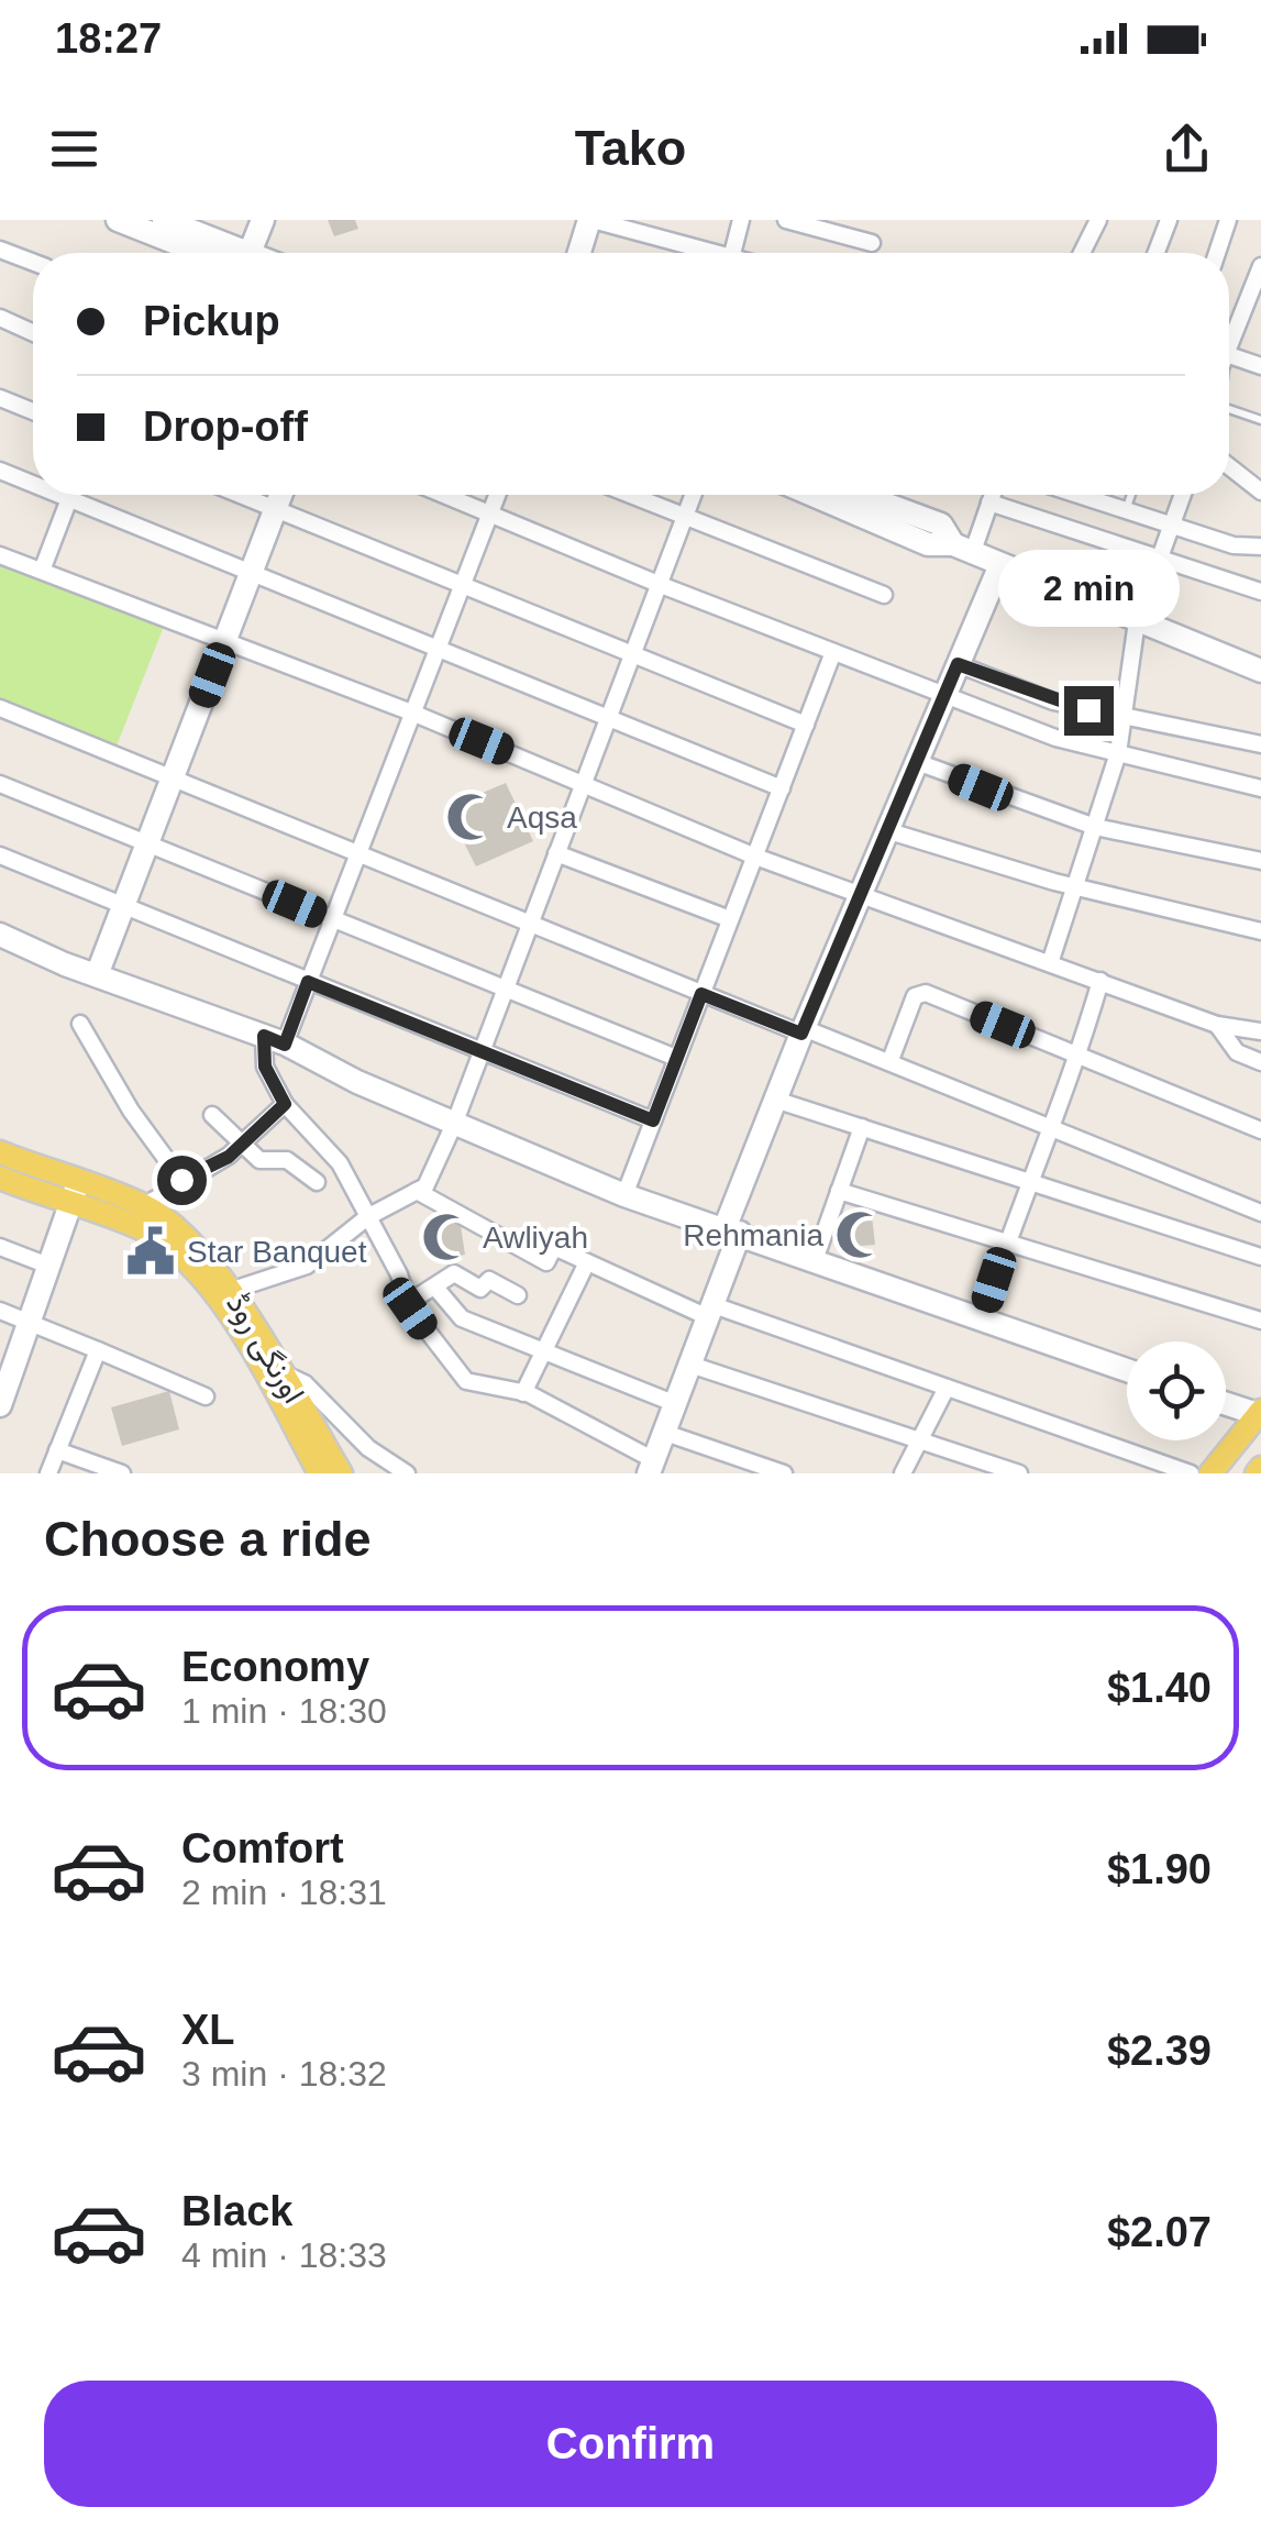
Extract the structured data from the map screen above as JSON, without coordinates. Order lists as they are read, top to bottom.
{
  "streets": {
    "main road": ["اورنگی روڈ"]
  },
  "places": {
    "mosque": ["Aqsa", "Rehmania", "Awliyah"],
    "public building": ["Star Banquet"]
  },
  "page": {
    "status": "18:27",
    "header": "Tako",
    "banner": ["Pickup", "Drop-off"],
    "bubble": "2 min",
    "heading": "Choose a ride",
    "list": [
      {
        "name": "Economy",
        "note": "1 min · 18:30",
        "value": "$1.40"
      },
      {
        "name": "Comfort",
        "note": "2 min · 18:31",
        "value": "$1.90"
      },
      {
        "name": "XL",
        "note": "3 min · 18:32",
        "value": "$2.39"
      },
      {
        "name": "Black",
        "note": "4 min · 18:33",
        "value": "$2.07"
      }
    ],
    "buttons": "Confirm"
  }
}
